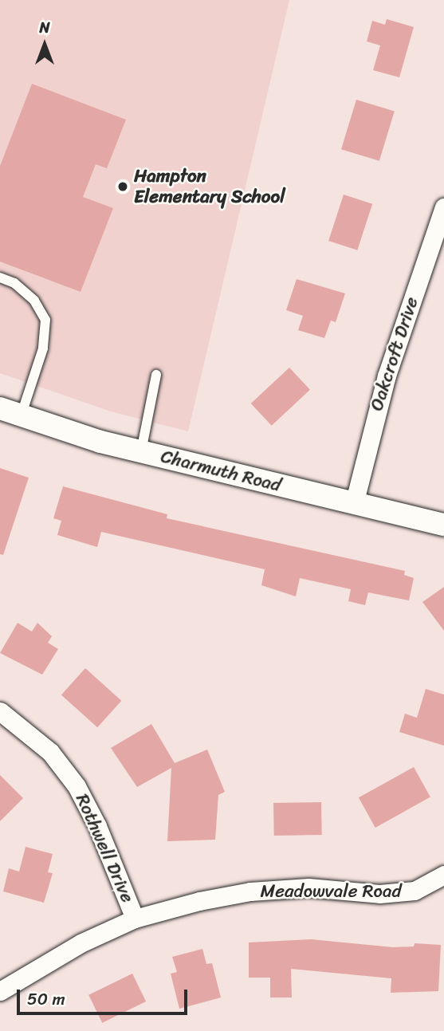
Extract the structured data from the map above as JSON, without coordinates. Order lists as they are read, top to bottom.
{
  "streets": {
    "street": [
      "Oakcroft Drive",
      "Charmuth Road",
      "Rothwell Drive",
      "Meadowvale Road"
    ]
  },
  "crossings": [
    ["Oakcroft Drive", "Charmuth Road"],
    ["Rothwell Drive", "Meadowvale Road"]
  ],
  "places": ["Hampton Elementary School"],
  "scale_bar": "50 m",
  "north": "top"
}
